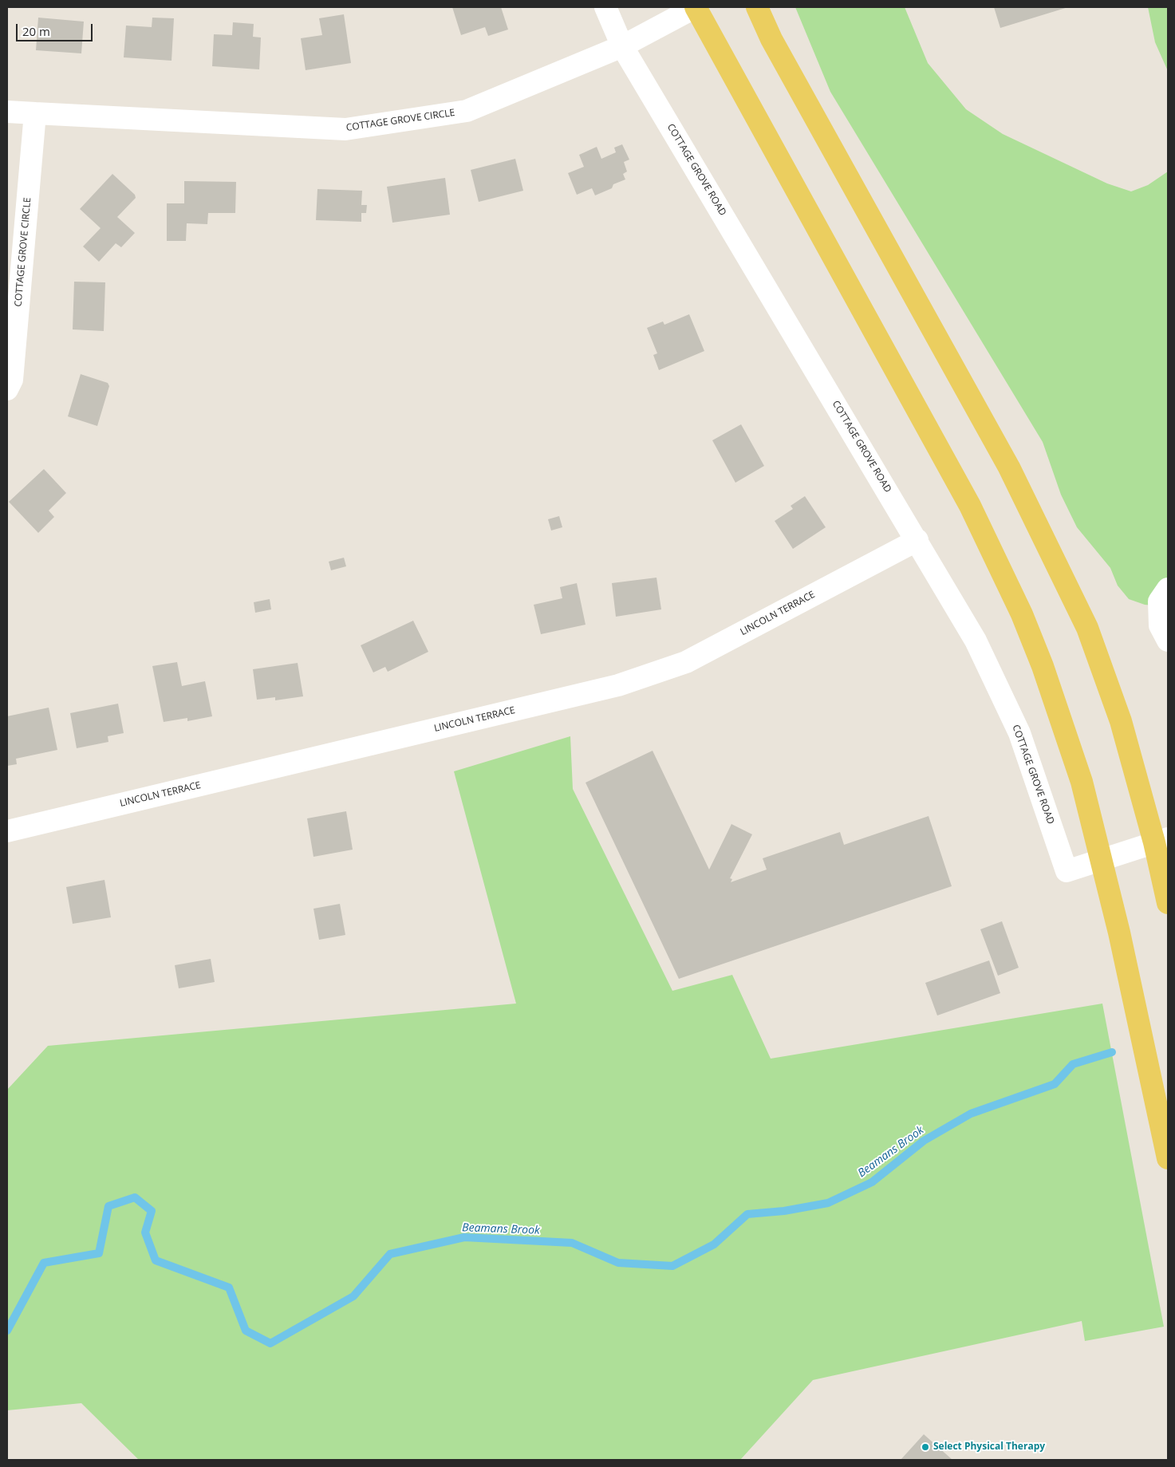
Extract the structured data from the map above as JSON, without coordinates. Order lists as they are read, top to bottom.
{
  "streets": {
    "street": ["COTTAGE GROVE CIRCLE", "COTTAGE GROVE ROAD", "LINCOLN TERRACE"]
  },
  "crossings": [
    ["COTTAGE GROVE CIRCLE", "COTTAGE GROVE ROAD"],
    ["COTTAGE GROVE ROAD", "LINCOLN TERRACE"]
  ],
  "water": ["Beamans Brook"],
  "places": ["Select Physical Therapy"],
  "scale_bar": "20 m"
}
